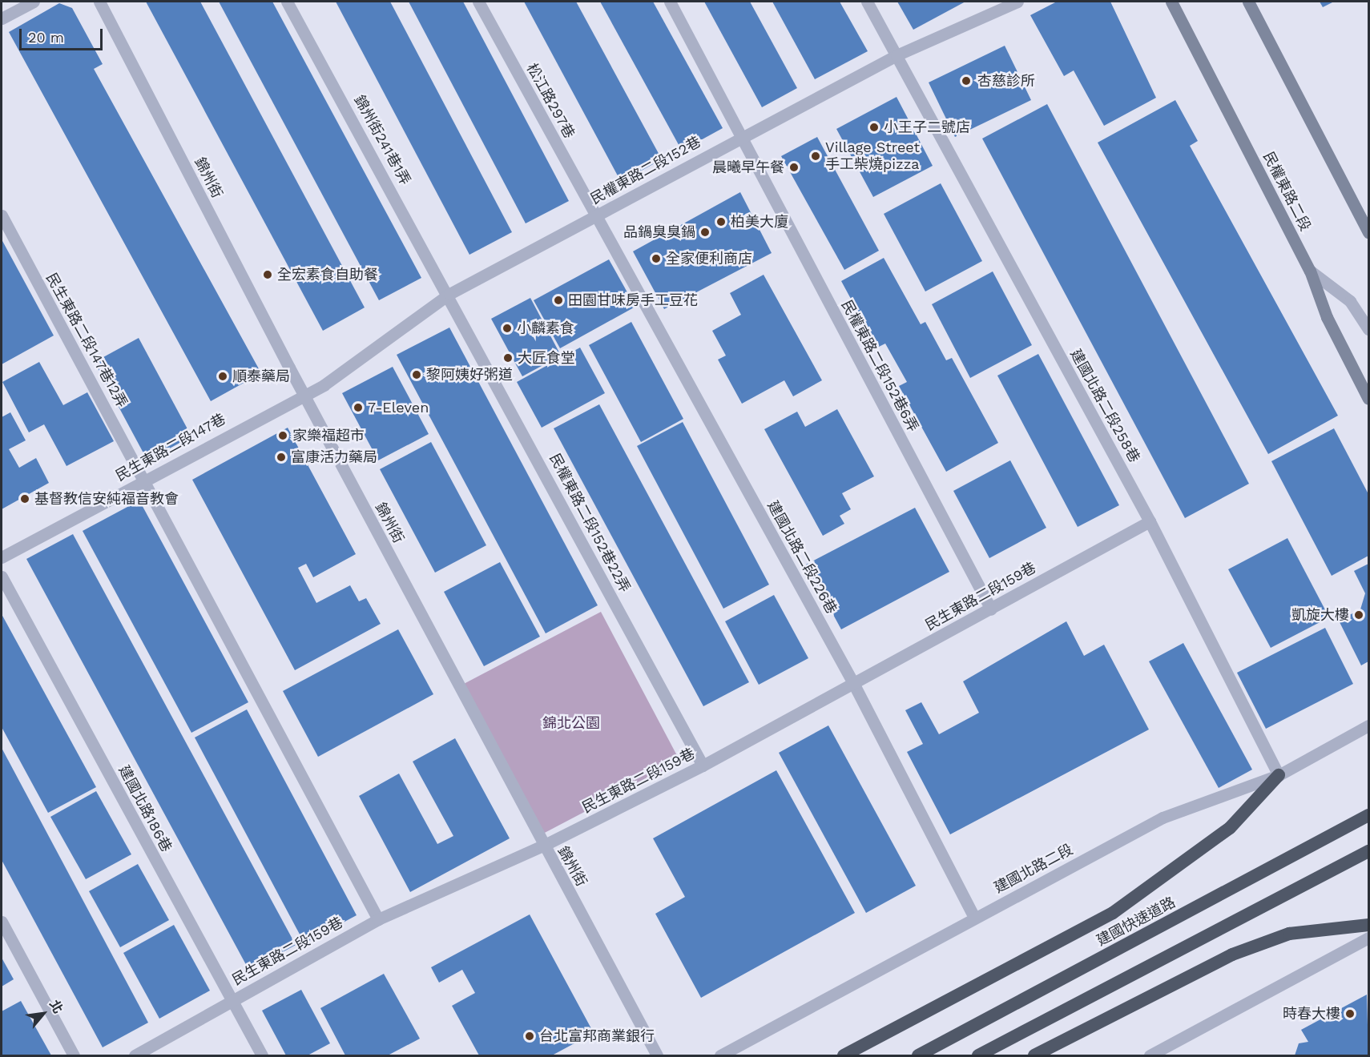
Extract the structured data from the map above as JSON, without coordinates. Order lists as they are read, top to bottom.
{
  "streets": {
    "highway": ["建國快速道路"],
    "main road": ["民權東路二段"],
    "street": [
      "松江路297巷",
      "錦州街241巷1弄",
      "民權東路二段152巷",
      "錦州街",
      "民生東路二段147巷12弄",
      "民權東路二段152巷6弄",
      "建國北路二段258巷",
      "民生東路二段147巷",
      "民權東路二段152巷22弄",
      "建國北路二段226巷",
      "民生東路二段159巷",
      "建國北路186巷",
      "建國北路二段"
    ]
  },
  "crossings": [
    ["松江路297巷", "民權東路二段152巷"],
    ["松江路297巷", "建國北路二段226巷"],
    ["錦州街241巷1弄", "民權東路二段152巷"],
    ["錦州街241巷1弄", "民權東路二段152巷22弄"],
    ["民權東路二段152巷", "錦州街"],
    ["民權東路二段152巷", "民權東路二段152巷6弄"],
    ["民權東路二段152巷", "建國北路二段258巷"],
    ["民權東路二段152巷", "民生東路二段147巷"],
    ["民權東路二段152巷", "民權東路二段152巷22弄"],
    ["民權東路二段152巷", "建國北路二段226巷"],
    ["錦州街", "民生東路二段147巷"],
    ["錦州街", "民生東路二段159巷"],
    ["民生東路二段147巷12弄", "民生東路二段147巷"],
    ["民生東路二段147巷12弄", "民生東路二段159巷"],
    ["民權東路二段152巷6弄", "民生東路二段159巷"],
    ["建國北路二段258巷", "民生東路二段159巷"],
    ["建國北路二段258巷", "建國北路二段"],
    ["民權東路二段152巷22弄", "民生東路二段159巷"],
    ["建國北路二段226巷", "民生東路二段159巷"],
    ["建國北路二段226巷", "建國北路二段"],
    ["民生東路二段159巷", "建國北路186巷"]
  ],
  "parks": ["錦北公園"],
  "places": [
    "杏慈診所",
    "小王子二號店",
    "Village Street 手工柴燒pizza",
    "晨曦早午餐",
    "柏美大廈",
    "品鍋臭臭鍋",
    "全家便利商店",
    "全宏素食自助餐",
    "田園甘味房手工豆花",
    "小麟素食",
    "大匠食堂",
    "黎阿姨好粥道",
    "順泰藥局",
    "7-Eleven",
    "家樂福超市",
    "富康活力藥局",
    "基督教信安純福音教會",
    "凱旋大樓",
    "時春大樓",
    "台北富邦商業銀行"
  ],
  "scale_bar": "20 m",
  "north": "top right"
}
